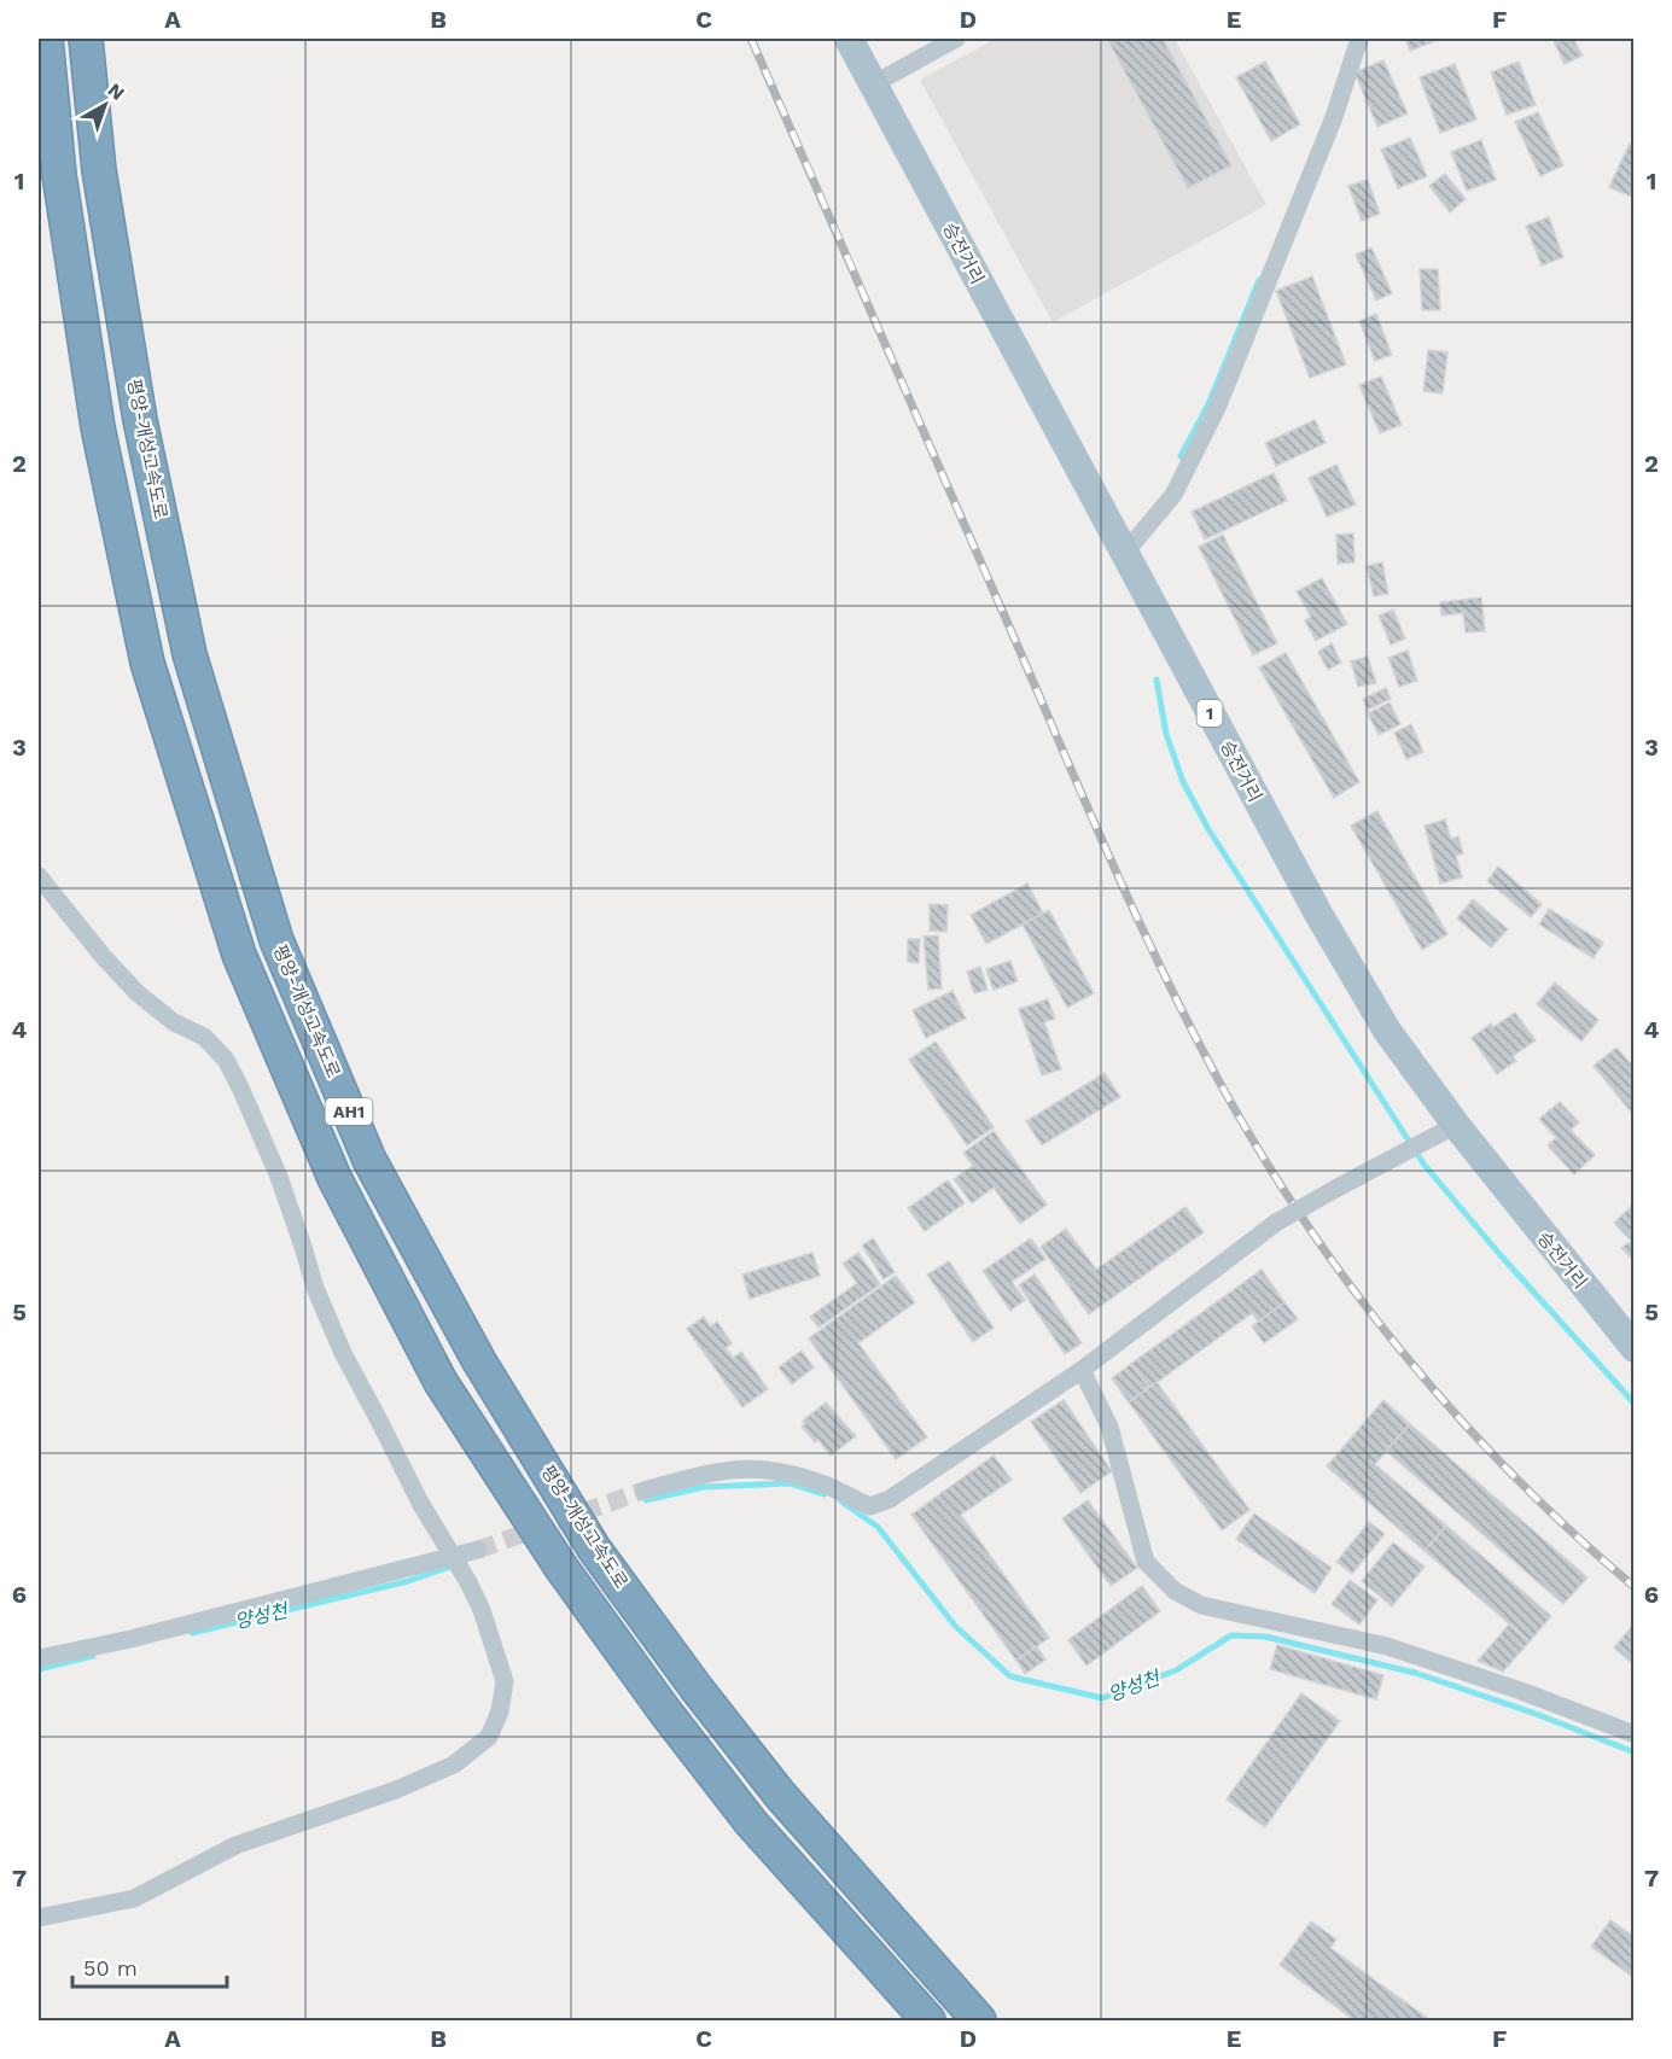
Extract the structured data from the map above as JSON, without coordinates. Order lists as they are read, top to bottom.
{
  "streets": {
    "highway": ["평양-개성고속도로", "AH1"],
    "main road": ["승전거리", "1"]
  },
  "water": ["양성천"],
  "scale_bar": "50 m",
  "north": "top right",
  "grid": {
    "columns": [
      "A",
      "B",
      "C",
      "D",
      "E",
      "F"
    ],
    "rows": [
      "1",
      "2",
      "3",
      "4",
      "5",
      "6",
      "7"
    ]
  }
}
